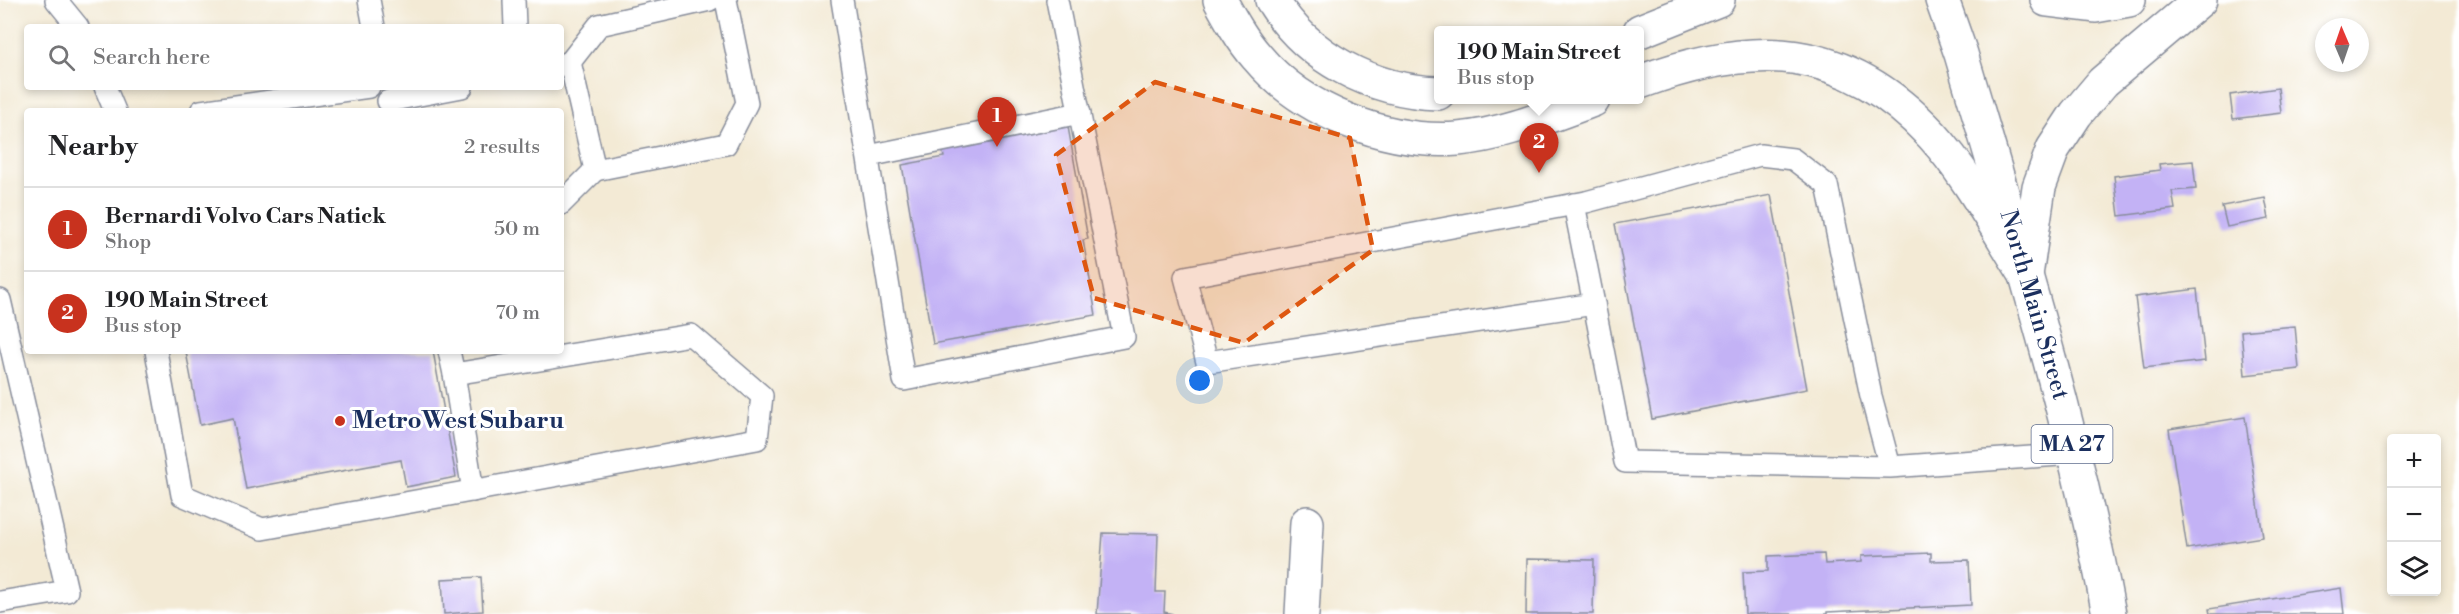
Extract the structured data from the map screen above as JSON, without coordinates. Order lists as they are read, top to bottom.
{
  "streets": {
    "main road": ["North Main Street", "MA 27"]
  },
  "places": ["MetroWest Subaru"],
  "north": "top",
  "page": {
    "search": "Search here",
    "popup": ["190 Main Street", "Bus stop"],
    "pins": ["1", "2"],
    "heading": ["Nearby", "2 results"],
    "list": [
      {
        "mark": "1",
        "name": "Bernardi Volvo Cars Natick",
        "note": "Shop",
        "value": "50 m"
      },
      {
        "mark": "2",
        "name": "190 Main Street",
        "note": "Bus stop",
        "value": "70 m"
      }
    ],
    "map_buttons": ["+", "−"]
  }
}
